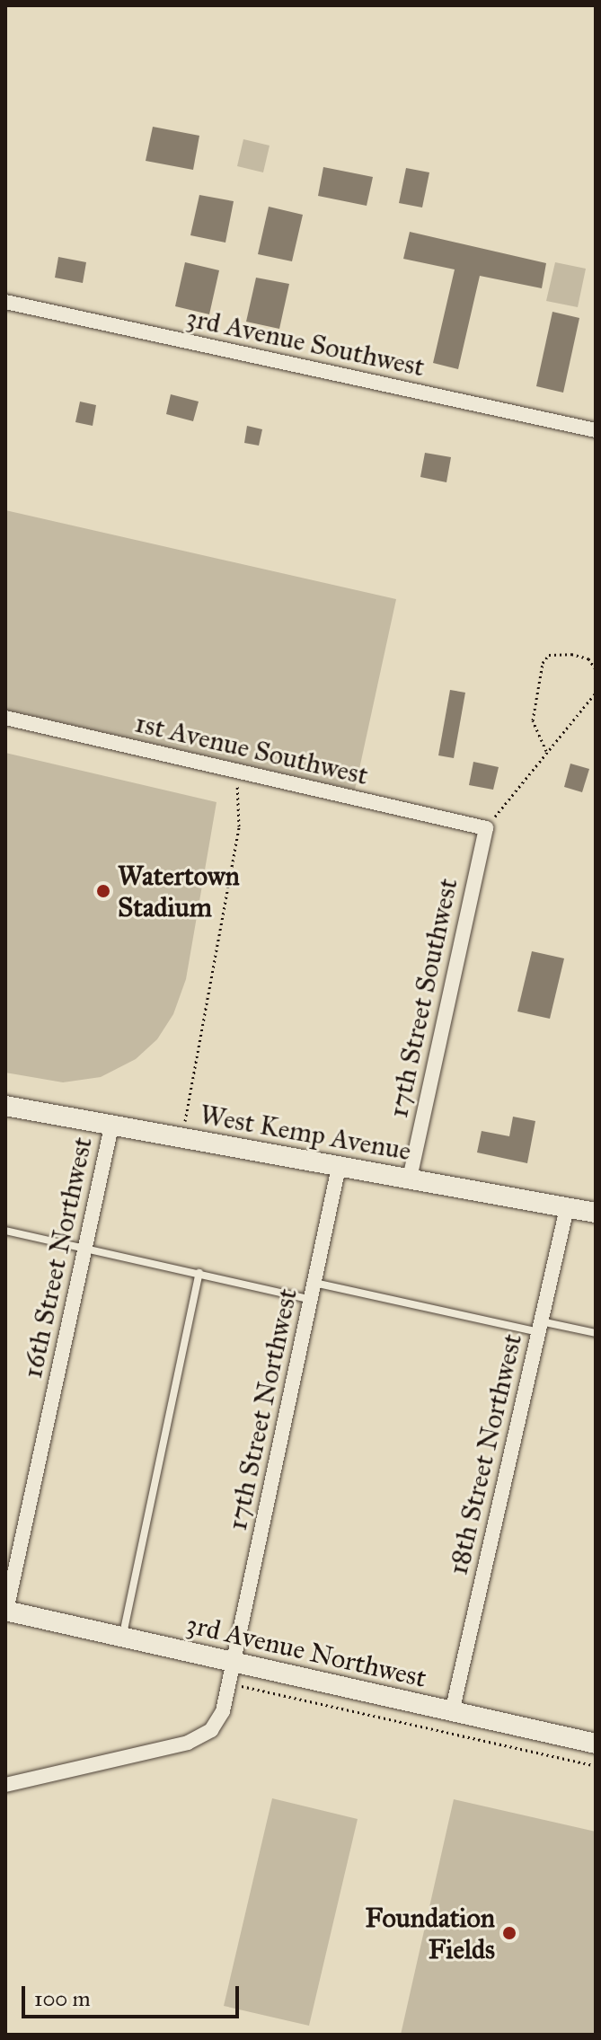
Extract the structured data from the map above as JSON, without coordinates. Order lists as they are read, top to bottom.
{
  "streets": {
    "street": [
      "3rd Avenue Southwest",
      "1st Avenue Southwest",
      "17th Street Southwest",
      "West Kemp Avenue",
      "16th Street Northwest",
      "17th Street Northwest",
      "18th Street Northwest",
      "3rd Avenue Northwest"
    ]
  },
  "crossings": [
    ["1st Avenue Southwest", "17th Street Southwest"],
    ["17th Street Southwest", "West Kemp Avenue"],
    ["West Kemp Avenue", "16th Street Northwest"],
    ["West Kemp Avenue", "17th Street Northwest"],
    ["West Kemp Avenue", "18th Street Northwest"],
    ["16th Street Northwest", "3rd Avenue Northwest"],
    ["17th Street Northwest", "3rd Avenue Northwest"],
    ["18th Street Northwest", "3rd Avenue Northwest"]
  ],
  "places": ["Watertown Stadium", "Foundation Fields"],
  "scale_bar": "100 m"
}
